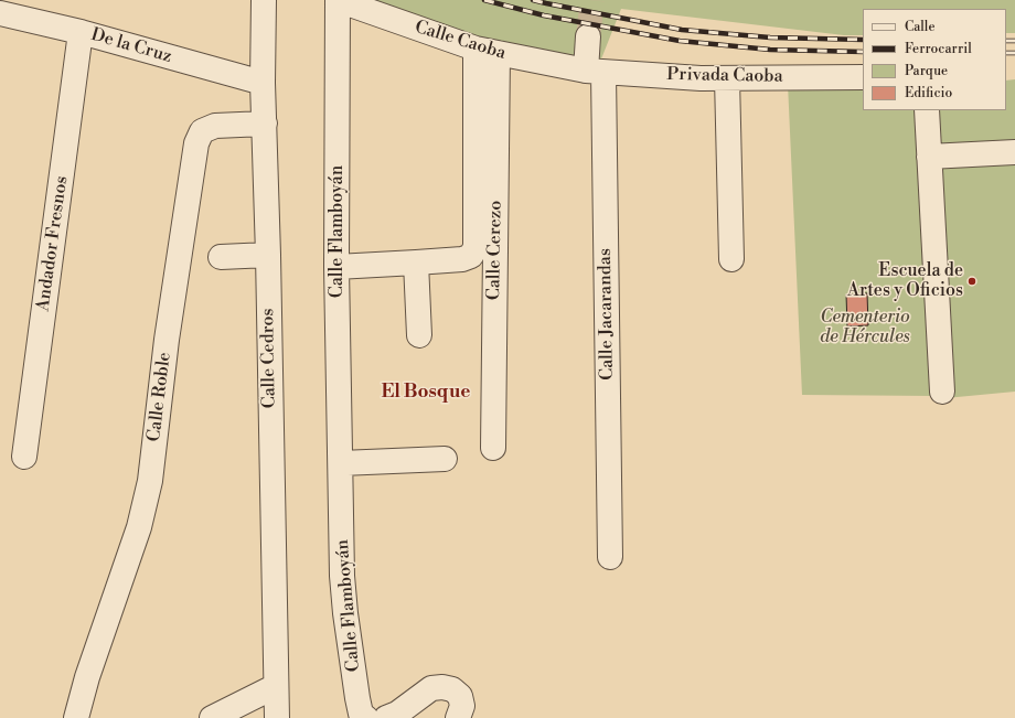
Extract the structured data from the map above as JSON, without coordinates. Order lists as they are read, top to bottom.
{
  "streets": {
    "street": [
      "Calle Caoba",
      "De la Cruz",
      "Privada Caoba",
      "Calle Flamboyán",
      "Andador Fresnos",
      "Calle Cerezo",
      "Calle Jacarandas",
      "Calle Cedros",
      "Calle Roble"
    ]
  },
  "crossings": [
    ["Calle Caoba", "Privada Caoba"],
    ["Calle Caoba", "Calle Flamboyán"],
    ["Calle Caoba", "Calle Cerezo"],
    ["Calle Caoba", "Calle Jacarandas"],
    ["De la Cruz", "Andador Fresnos"],
    ["De la Cruz", "Calle Cedros"],
    ["Privada Caoba", "Calle Jacarandas"],
    ["Calle Flamboyán", "Calle Cerezo"],
    ["Calle Cedros", "Calle Roble"]
  ],
  "districts": ["El Bosque"],
  "parks": ["Cementerio de Hércules"],
  "places": ["Escuela de Artes y Oficios"],
  "legend": [
    "Calle",
    "Ferrocarril",
    "Parque",
    "Edificio"
  ]
}
